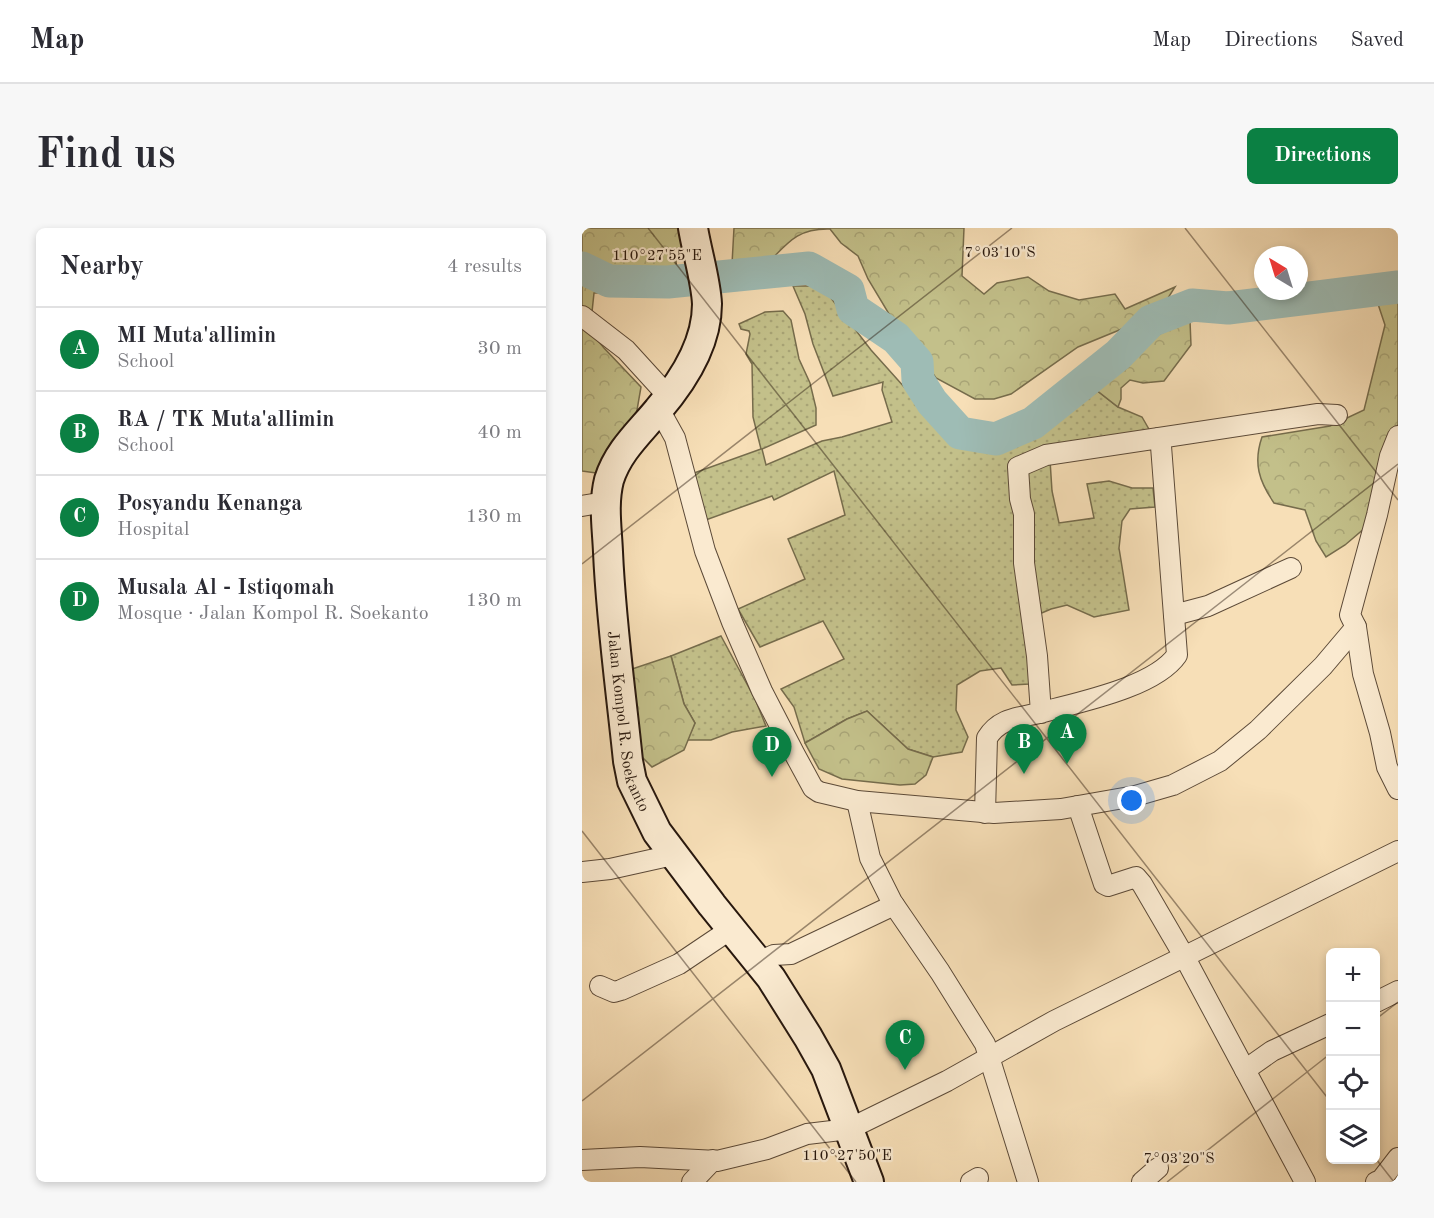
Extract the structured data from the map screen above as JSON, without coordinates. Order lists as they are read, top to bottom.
{
  "streets": {
    "main road": ["Jalan Kompol R. Soekanto"]
  },
  "north": "top left",
  "page": {
    "header": "Map",
    "nav": ["Map", "Directions", "Saved"],
    "buttons": "Directions",
    "title": "Find us",
    "heading": ["Nearby", "4 results"],
    "list": [
      {
        "mark": "A",
        "name": "MI Muta'allimin",
        "note": "School",
        "value": "30 m"
      },
      {
        "mark": "B",
        "name": "RA / TK Muta'allimin",
        "note": "School",
        "value": "40 m"
      },
      {
        "mark": "C",
        "name": "Posyandu Kenanga",
        "note": "Hospital",
        "value": "130 m"
      },
      {
        "mark": "D",
        "name": "Musala Al - Istiqomah",
        "note": "Mosque · Jalan Kompol R. Soekanto",
        "value": "130 m"
      }
    ],
    "pins": [
      "A",
      "B",
      "D",
      "C"
    ],
    "map_buttons": ["+", "−"]
  },
  "coordinates": [
    "7°03'10\"S",
    "110°27'55\"E",
    "110°27'50\"E",
    "7°03'20\"S"
  ]
}
